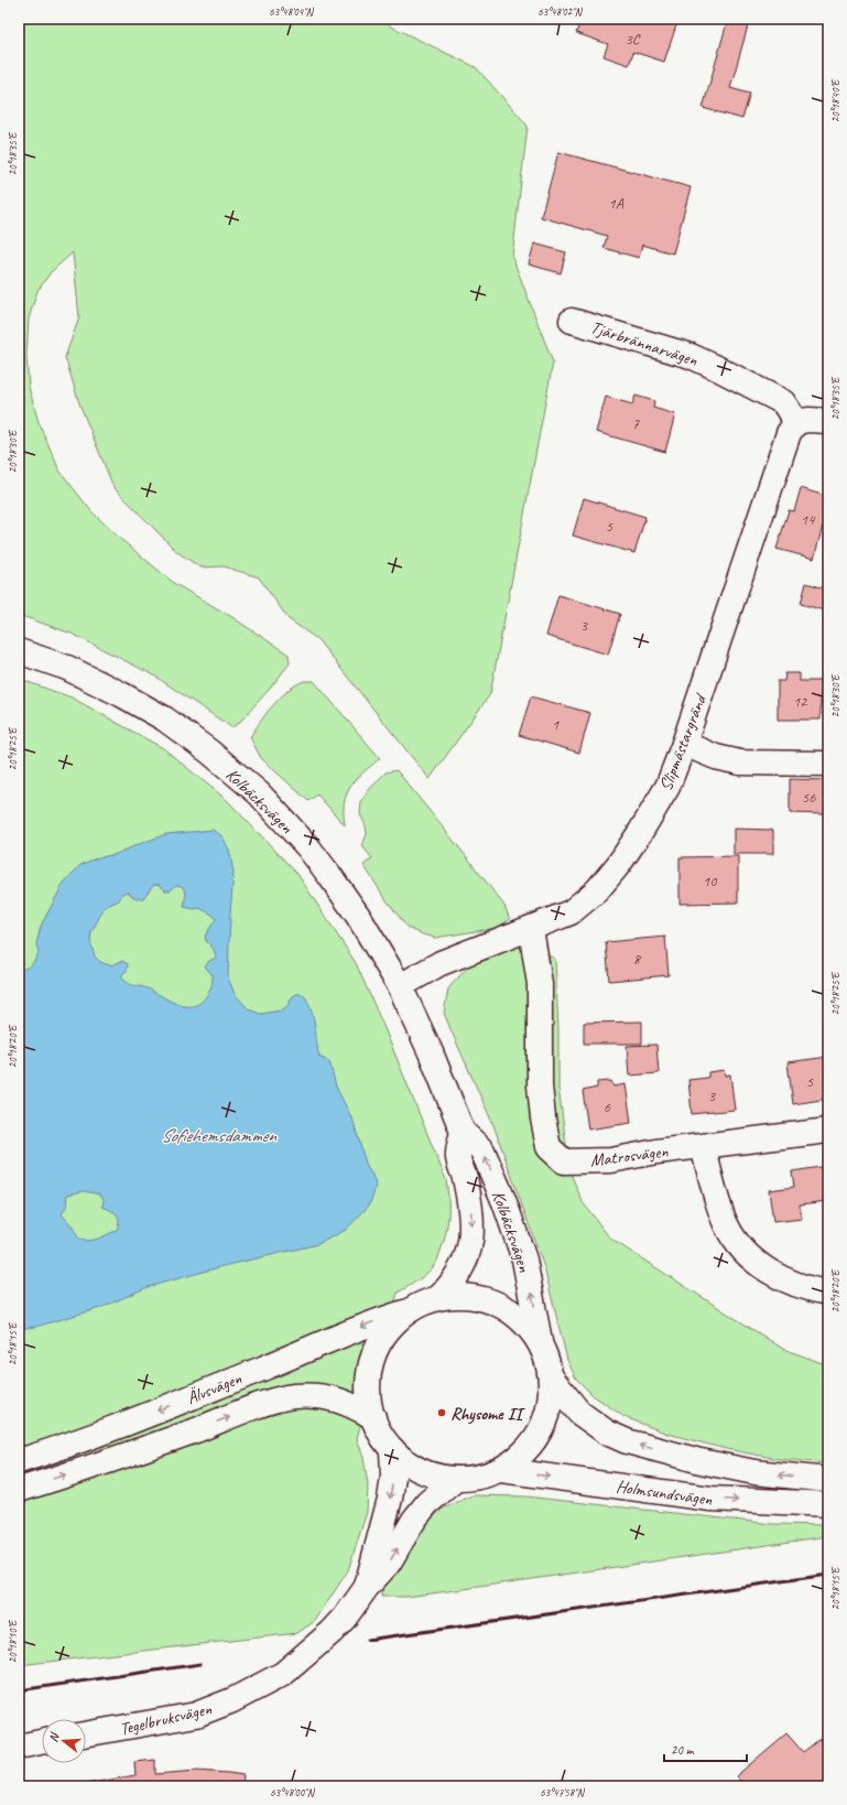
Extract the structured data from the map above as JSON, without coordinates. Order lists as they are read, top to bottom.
{
  "streets": {
    "main road": [
      "Tjärbrännarvägen",
      "Slipmästargränd",
      "Kolbäcksvägen",
      "Matrosvägen",
      "Älvsvägen",
      "Holmsundsvägen",
      "Tegelbruksvägen"
    ]
  },
  "crossings": [
    ["Tjärbrännarvägen", "Slipmästargränd"],
    ["Slipmästargränd", "Kolbäcksvägen"],
    ["Slipmästargränd", "Matrosvägen"]
  ],
  "water": ["Sofiehemsdammen"],
  "places": ["Rhysome II"],
  "house_numbers": [
    "3C",
    "1A",
    "7",
    "14",
    "5",
    "3",
    "12",
    "1",
    "56",
    "10",
    "8",
    "5",
    "3",
    "6"
  ],
  "scale_bar": "20 m",
  "north": "left",
  "coordinates": [
    "63°48'04\"N",
    "63°48'02\"N",
    "20°18'40\"E",
    "20°18'35\"E",
    "20°18'30\"E",
    "20°18'25\"E",
    "20°18'20\"E",
    "20°18'15\"E",
    "20°18'10\"E",
    "63°48'00\"N",
    "63°47'58\"N"
  ]
}
